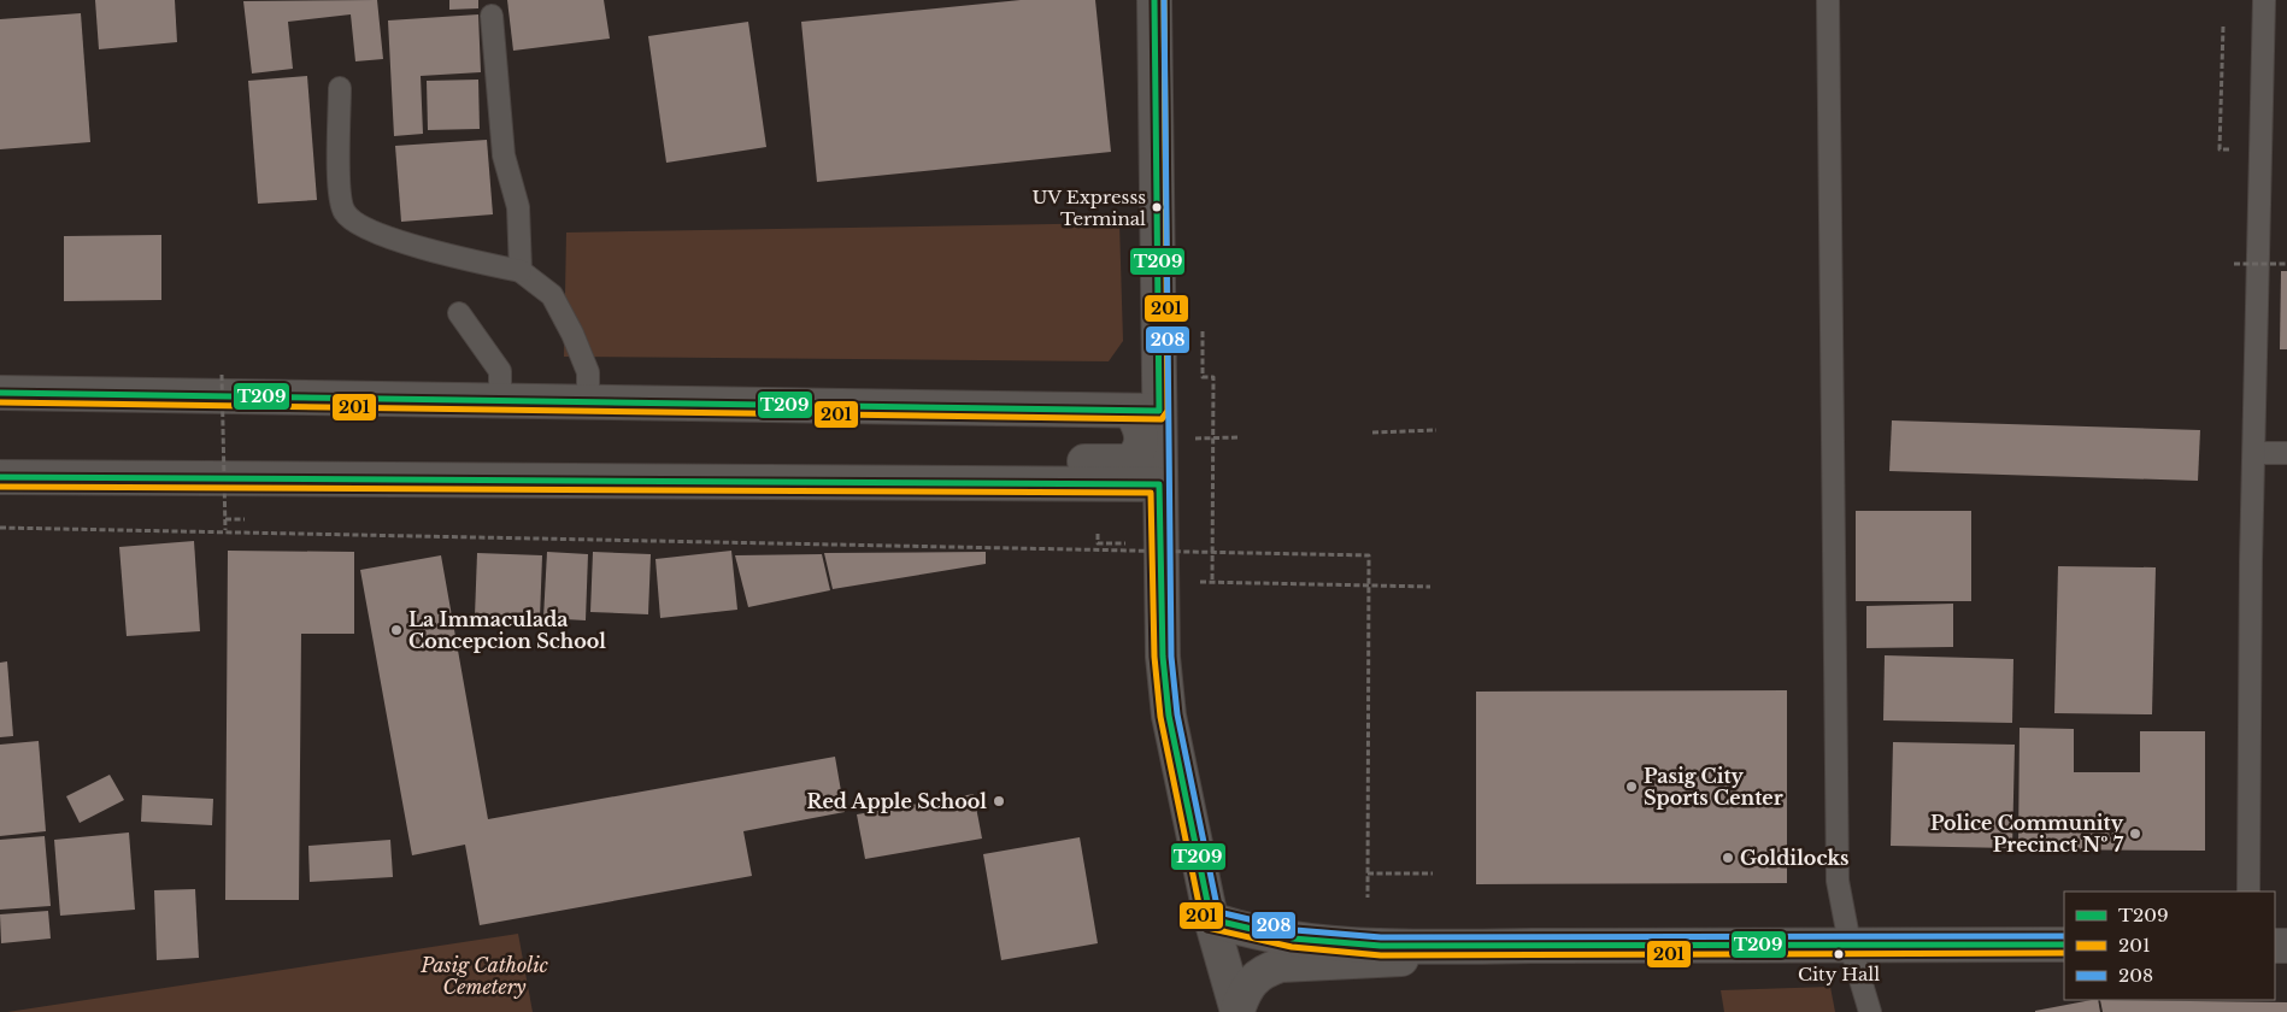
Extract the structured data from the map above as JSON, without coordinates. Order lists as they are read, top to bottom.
{
  "parks": ["Pasig Catholic Cemetery"],
  "places": [
    "UV Expresss Terminal",
    "La Immaculada Concepcion School",
    "Pasig City Sports Center",
    "Red Apple School",
    "Police Community Precinct № 7",
    "Goldilocks",
    "City Hall"
  ],
  "lines": ["transit line T209", "transit line 201", "transit line 208"],
  "legend": ["T209", "201", "208"]
}
